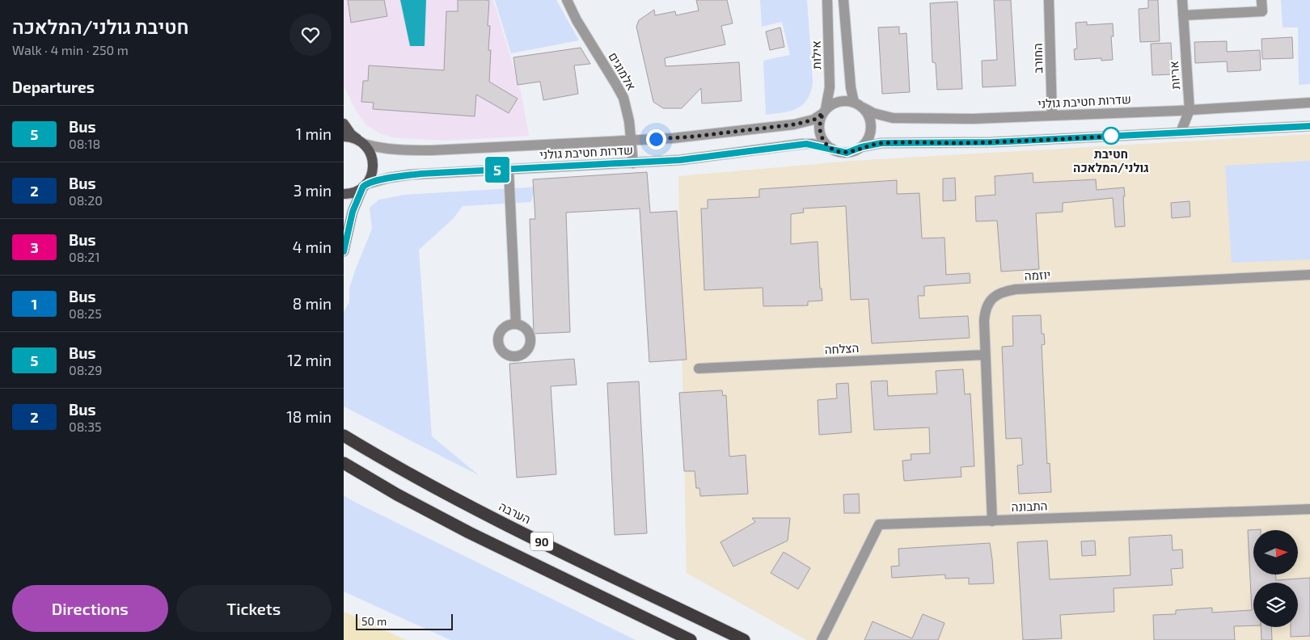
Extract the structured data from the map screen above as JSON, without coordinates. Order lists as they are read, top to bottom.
{
  "streets": {
    "highway": ["הערבה", "90"],
    "street": [
      "אילות",
      "החורב",
      "אלמוגים",
      "אריות",
      "שדרות חטיבת גולני",
      "יוזמה",
      "הצלחה",
      "התבונה"
    ]
  },
  "crossings": [
    ["אילות", "שדרות חטיבת גולני"],
    ["החורב", "שדרות חטיבת גולני"],
    ["אלמוגים", "שדרות חטיבת גולני"],
    ["אריות", "שדרות חטיבת גולני"],
    ["יוזמה", "הצלחה"],
    ["יוזמה", "התבונה"]
  ],
  "places": ["חטיבת גולני/המלאכה"],
  "lines": ["bus line 5"],
  "scale_bar": "50 m",
  "north": "right",
  "page": {
    "heading": [
      ["חטיבת גולני/המלאכה", "Walk · 4 min · 250 m"],
      "Departures"
    ],
    "on_map": "5",
    "list": [
      {
        "mark": "5",
        "name": "Bus",
        "note": "08:18",
        "value": "1 min"
      },
      {
        "mark": "2",
        "name": "Bus",
        "note": "08:20",
        "value": "3 min"
      },
      {
        "mark": "3",
        "name": "Bus",
        "note": "08:21",
        "value": "4 min"
      },
      {
        "mark": "1",
        "name": "Bus",
        "note": "08:25",
        "value": "8 min"
      },
      {
        "mark": "5",
        "name": "Bus",
        "note": "08:29",
        "value": "12 min"
      },
      {
        "mark": "2",
        "name": "Bus",
        "note": "08:35",
        "value": "18 min"
      }
    ],
    "buttons": ["Directions", "Tickets"],
    "scale": "50 m"
  }
}
